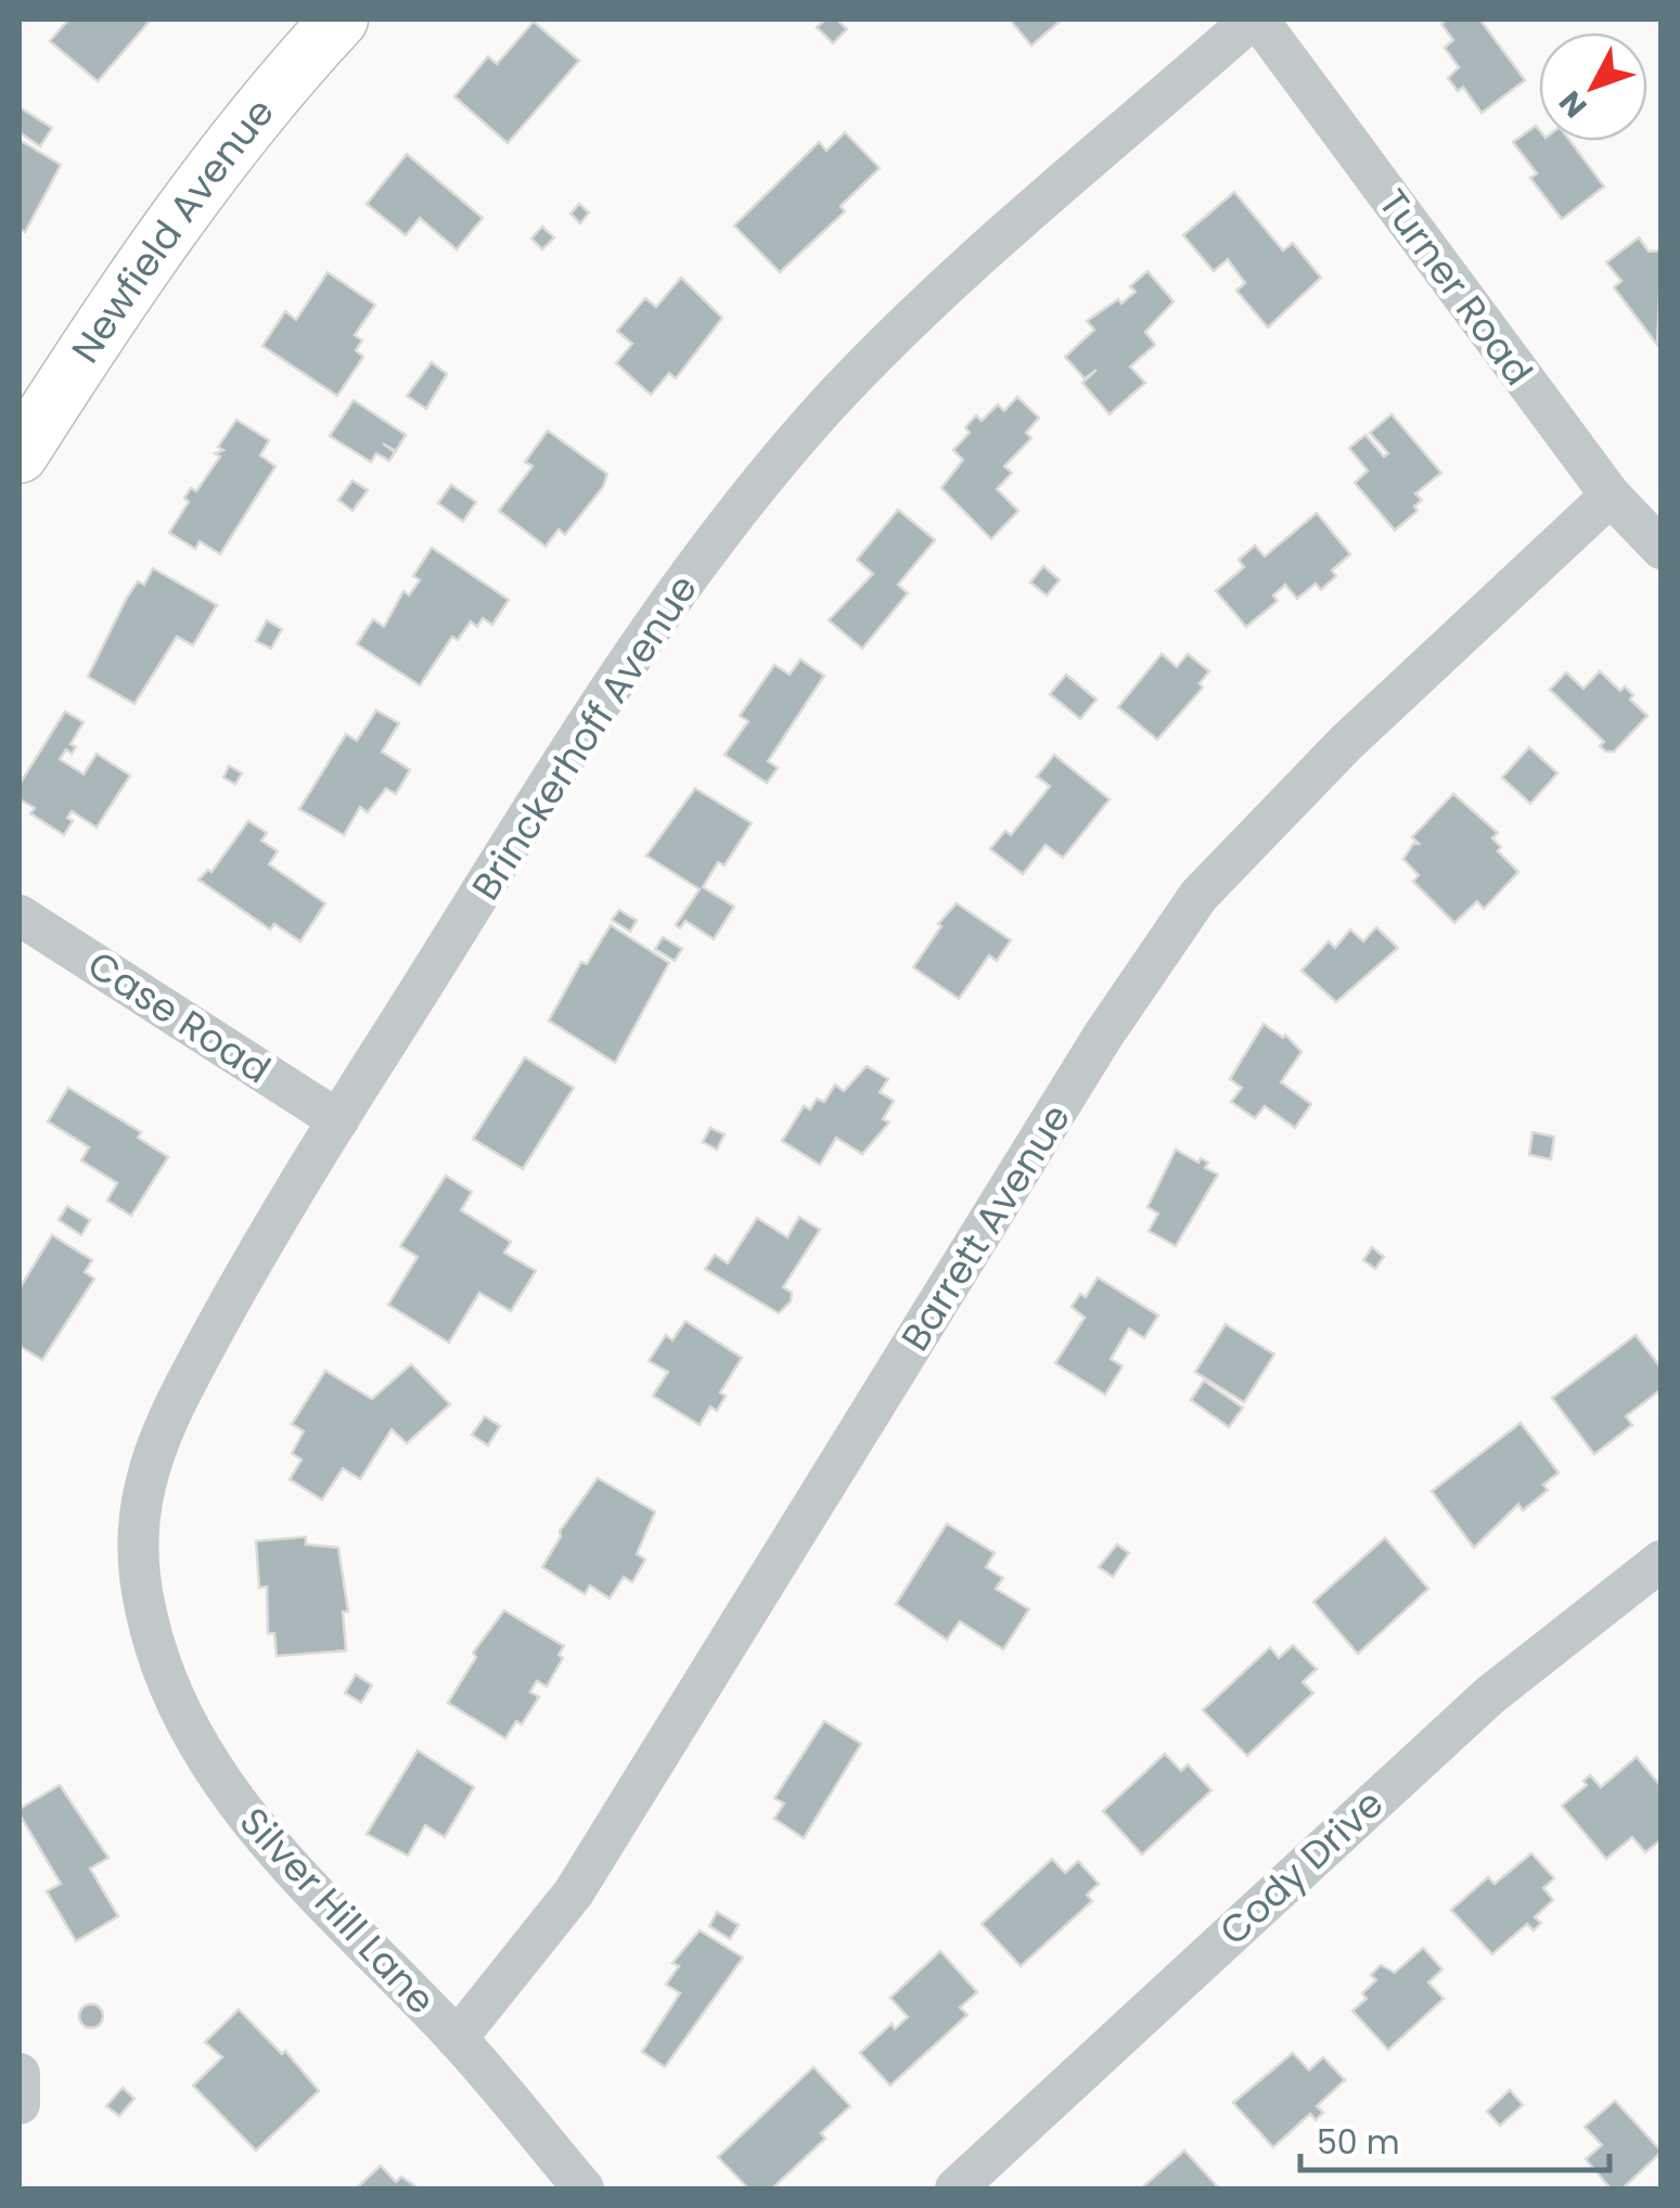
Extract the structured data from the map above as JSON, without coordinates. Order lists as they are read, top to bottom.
{
  "streets": {
    "main road": ["Newfield Avenue"],
    "street": [
      "Turner Road",
      "Brinckerhoff Avenue",
      "Case Road",
      "Barrett Avenue",
      "Cody Drive",
      "Silver Hill Lane"
    ]
  },
  "crossings": [
    ["Turner Road", "Brinckerhoff Avenue"],
    ["Turner Road", "Barrett Avenue"],
    ["Brinckerhoff Avenue", "Case Road"],
    ["Brinckerhoff Avenue", "Silver Hill Lane"],
    ["Barrett Avenue", "Silver Hill Lane"]
  ],
  "scale_bar": "50 m",
  "north": "bottom left"
}
